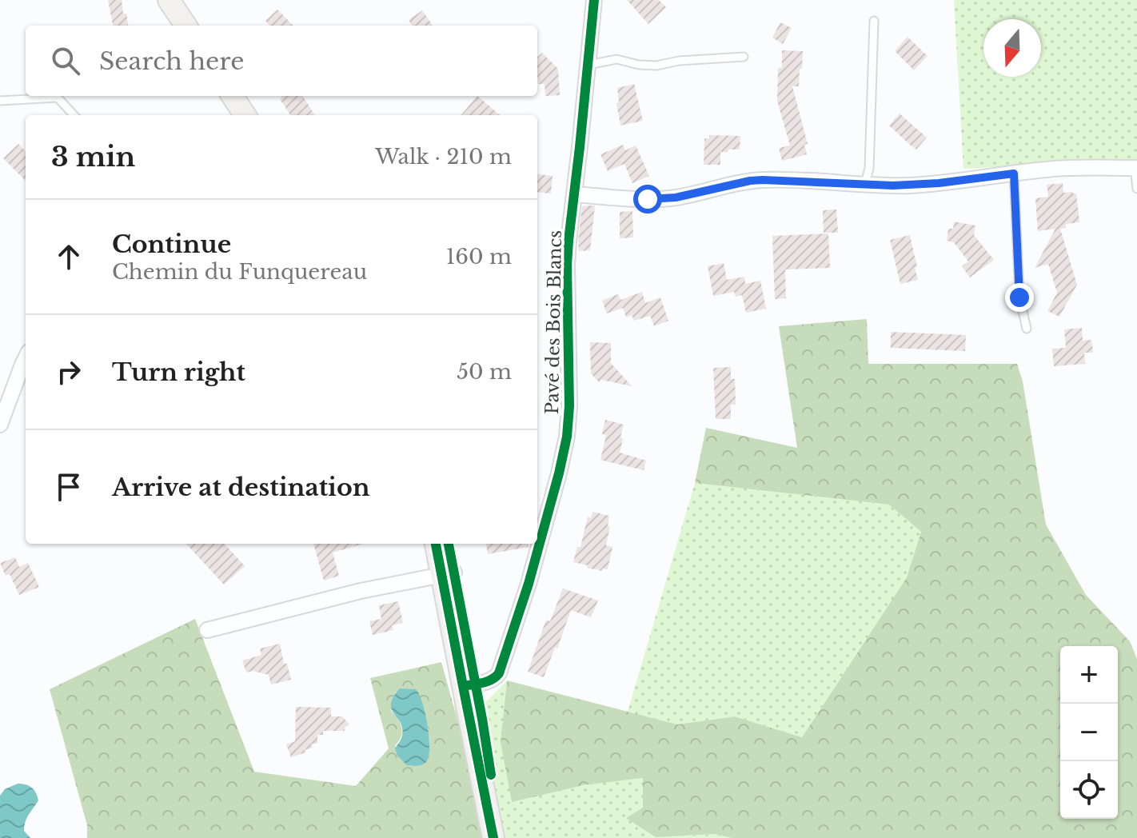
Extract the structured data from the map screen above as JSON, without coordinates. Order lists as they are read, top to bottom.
{
  "streets": {
    "street": ["Pavé des Bois Blancs"]
  },
  "north": "bottom",
  "page": {
    "search": "Search here",
    "heading": ["3 min", "Walk · 210 m"],
    "list": [
      ["Continue", "Chemin du Funquereau", "160 m"],
      ["Turn right", "50 m"],
      "Arrive at destination"
    ],
    "map_buttons": ["+", "−"]
  }
}
